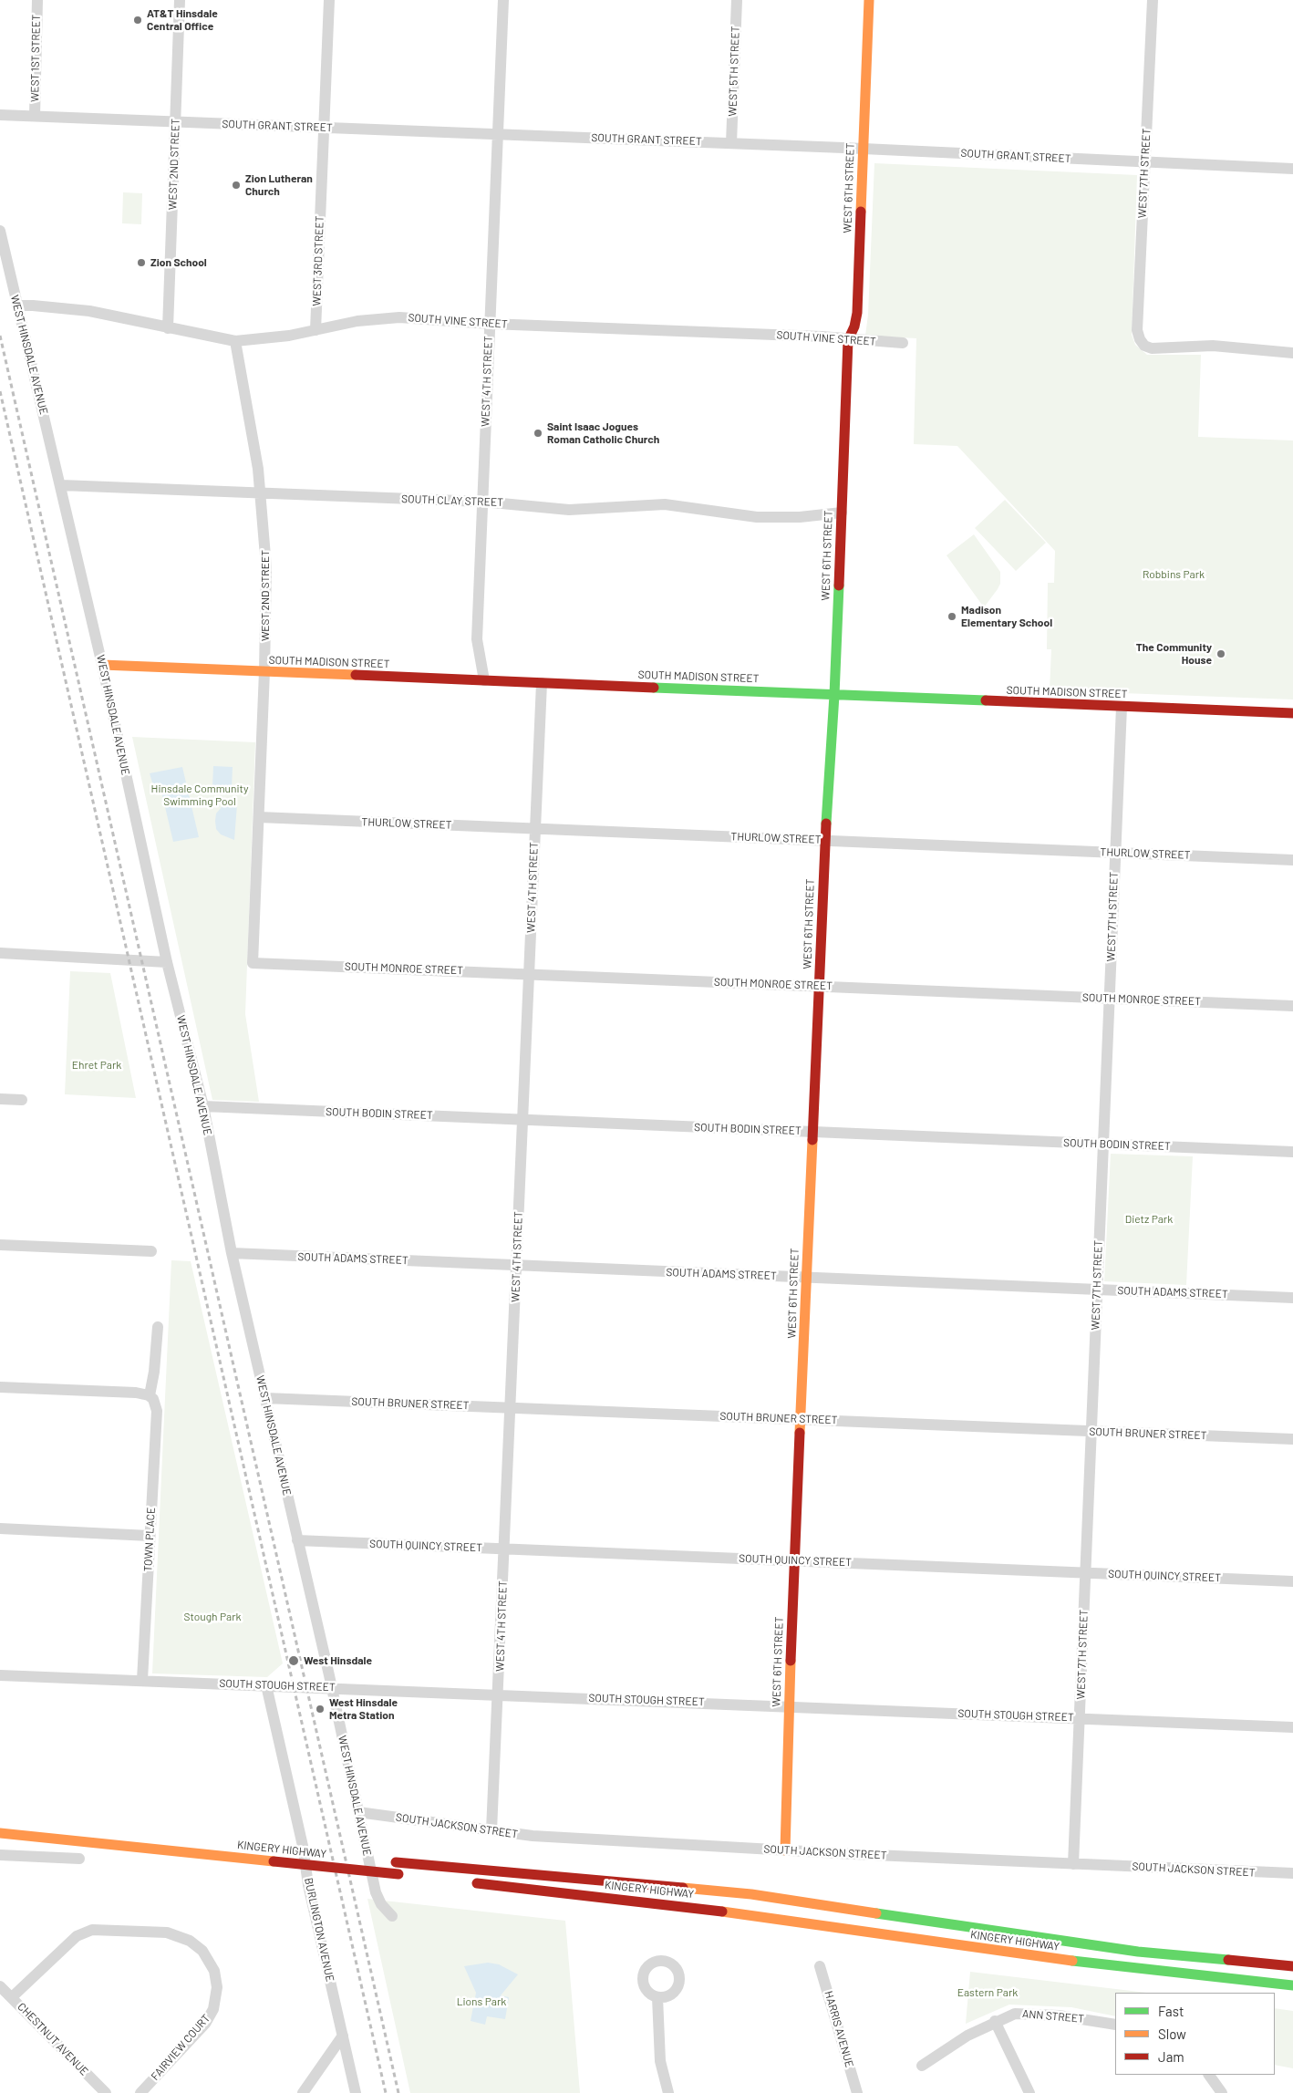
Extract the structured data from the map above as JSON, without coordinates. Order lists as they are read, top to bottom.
{
  "streets": {
    "main road": ["WEST 6TH STREET", "SOUTH MADISON STREET", "KINGERY HIGHWAY"],
    "street": [
      "WEST 1ST STREET",
      "WEST 5TH STREET",
      "SOUTH GRANT STREET",
      "WEST 2ND STREET",
      "WEST 7TH STREET",
      "WEST 3RD STREET",
      "SOUTH VINE STREET",
      "WEST HINSDALE AVENUE",
      "WEST 4TH STREET",
      "SOUTH CLAY STREET",
      "THURLOW STREET",
      "SOUTH MONROE STREET",
      "SOUTH BODIN STREET",
      "SOUTH ADAMS STREET",
      "SOUTH BRUNER STREET",
      "TOWN PLACE",
      "SOUTH QUINCY STREET",
      "SOUTH STOUGH STREET",
      "SOUTH JACKSON STREET",
      "BURLINGTON AVENUE",
      "ANN STREET",
      "HARRIS AVENUE",
      "CHESTNUT AVENUE",
      "FAIRVIEW COURT"
    ]
  },
  "crossings": [
    ["WEST 1ST STREET", "SOUTH GRANT STREET"],
    ["WEST 5TH STREET", "SOUTH GRANT STREET"],
    ["SOUTH GRANT STREET", "WEST 2ND STREET"],
    ["SOUTH GRANT STREET", "WEST 7TH STREET"],
    ["SOUTH GRANT STREET", "WEST 6TH STREET"],
    ["SOUTH GRANT STREET", "WEST 3RD STREET"],
    ["SOUTH GRANT STREET", "WEST 4TH STREET"],
    ["WEST 2ND STREET", "SOUTH VINE STREET"],
    ["WEST 2ND STREET", "SOUTH CLAY STREET"],
    ["WEST 2ND STREET", "SOUTH MADISON STREET"],
    ["WEST 2ND STREET", "THURLOW STREET"],
    ["WEST 2ND STREET", "SOUTH MONROE STREET"],
    ["WEST 7TH STREET", "SOUTH MADISON STREET"],
    ["WEST 7TH STREET", "THURLOW STREET"],
    ["WEST 7TH STREET", "SOUTH MONROE STREET"],
    ["WEST 7TH STREET", "SOUTH BODIN STREET"],
    ["WEST 7TH STREET", "SOUTH ADAMS STREET"],
    ["WEST 7TH STREET", "SOUTH BRUNER STREET"],
    ["WEST 7TH STREET", "SOUTH QUINCY STREET"],
    ["WEST 7TH STREET", "SOUTH STOUGH STREET"],
    ["WEST 7TH STREET", "SOUTH JACKSON STREET"],
    ["WEST 6TH STREET", "SOUTH VINE STREET"],
    ["WEST 6TH STREET", "SOUTH CLAY STREET"],
    ["WEST 6TH STREET", "SOUTH MADISON STREET"],
    ["WEST 6TH STREET", "THURLOW STREET"],
    ["WEST 6TH STREET", "SOUTH MONROE STREET"],
    ["WEST 6TH STREET", "SOUTH BODIN STREET"],
    ["WEST 6TH STREET", "SOUTH ADAMS STREET"],
    ["WEST 6TH STREET", "SOUTH BRUNER STREET"],
    ["WEST 6TH STREET", "SOUTH QUINCY STREET"],
    ["WEST 6TH STREET", "SOUTH STOUGH STREET"],
    ["WEST 6TH STREET", "SOUTH JACKSON STREET"],
    ["WEST 3RD STREET", "SOUTH VINE STREET"],
    ["SOUTH VINE STREET", "WEST HINSDALE AVENUE"],
    ["SOUTH VINE STREET", "WEST 4TH STREET"],
    ["WEST HINSDALE AVENUE", "SOUTH CLAY STREET"],
    ["WEST HINSDALE AVENUE", "SOUTH MADISON STREET"],
    ["WEST HINSDALE AVENUE", "SOUTH BODIN STREET"],
    ["WEST HINSDALE AVENUE", "SOUTH ADAMS STREET"],
    ["WEST HINSDALE AVENUE", "SOUTH BRUNER STREET"],
    ["WEST HINSDALE AVENUE", "SOUTH QUINCY STREET"],
    ["WEST HINSDALE AVENUE", "SOUTH STOUGH STREET"],
    ["WEST HINSDALE AVENUE", "SOUTH JACKSON STREET"],
    ["WEST 4TH STREET", "SOUTH CLAY STREET"],
    ["WEST 4TH STREET", "SOUTH MADISON STREET"],
    ["WEST 4TH STREET", "THURLOW STREET"],
    ["WEST 4TH STREET", "SOUTH MONROE STREET"],
    ["WEST 4TH STREET", "SOUTH BODIN STREET"],
    ["WEST 4TH STREET", "SOUTH ADAMS STREET"],
    ["WEST 4TH STREET", "SOUTH BRUNER STREET"],
    ["WEST 4TH STREET", "SOUTH QUINCY STREET"],
    ["WEST 4TH STREET", "SOUTH STOUGH STREET"],
    ["WEST 4TH STREET", "SOUTH JACKSON STREET"],
    ["TOWN PLACE", "SOUTH STOUGH STREET"],
    ["SOUTH STOUGH STREET", "BURLINGTON AVENUE"],
    ["CHESTNUT AVENUE", "FAIRVIEW COURT"]
  ],
  "parks": [
    "Robbins Park",
    "Hinsdale Community Swimming Pool",
    "Ehret Park",
    "Dietz Park",
    "Stough Park",
    "Eastern Park",
    "Lions Park"
  ],
  "places": [
    "AT&T Hinsdale Central Office",
    "Zion Lutheran Church",
    "Zion School",
    "Saint Isaac Jogues Roman Catholic Church",
    "Madison Elementary School",
    "The Community House",
    "West Hinsdale",
    "West Hinsdale Metra Station"
  ],
  "legend": ["Fast", "Slow", "Jam"]
}
